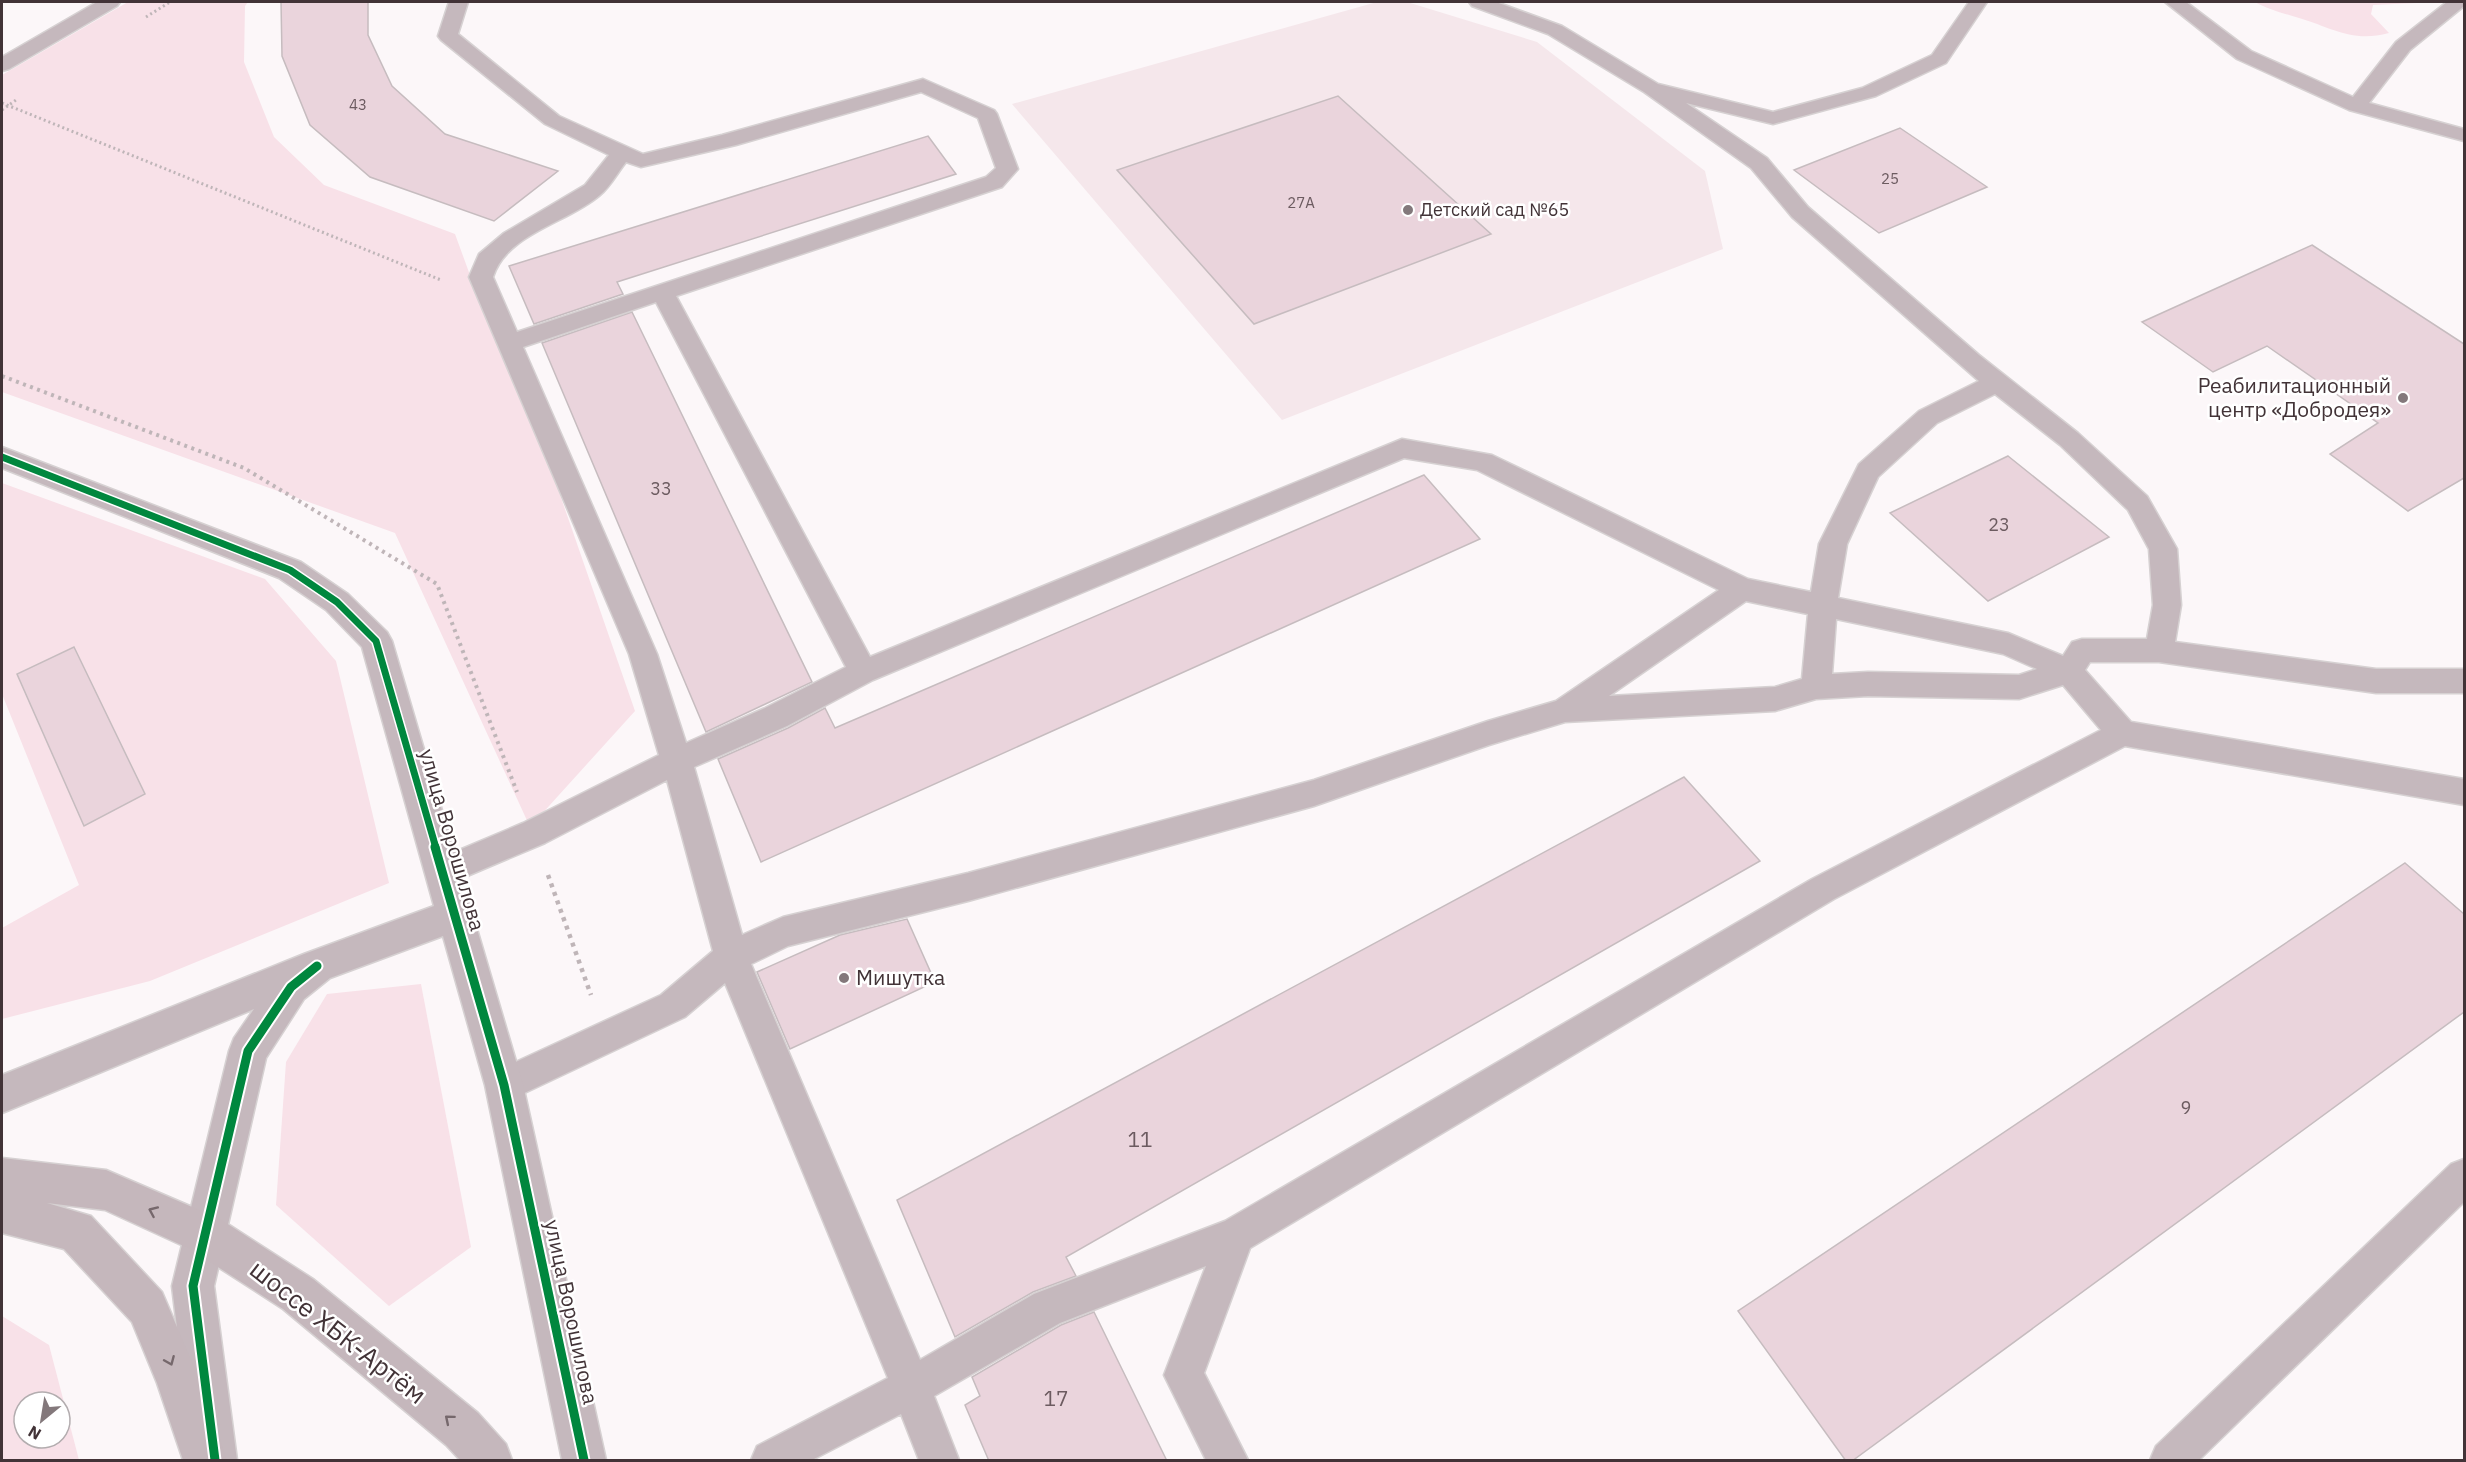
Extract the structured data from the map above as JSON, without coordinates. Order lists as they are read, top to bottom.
{
  "streets": {
    "main road": ["шоссе ХБК-Артём"],
    "street": ["улица Ворошилова"]
  },
  "crossings": [
    ["улица Ворошилова", "шоссе ХБК-Артём"]
  ],
  "one_way": ["шоссе ХБК-Артём"],
  "places": ["Детский сад №65", "Реабилитационный центр «Добродея»", "Мишутка"],
  "house_numbers": [
    "43",
    "25",
    "27А",
    "33",
    "23",
    "9",
    "11",
    "17"
  ],
  "north": "bottom left"
}
